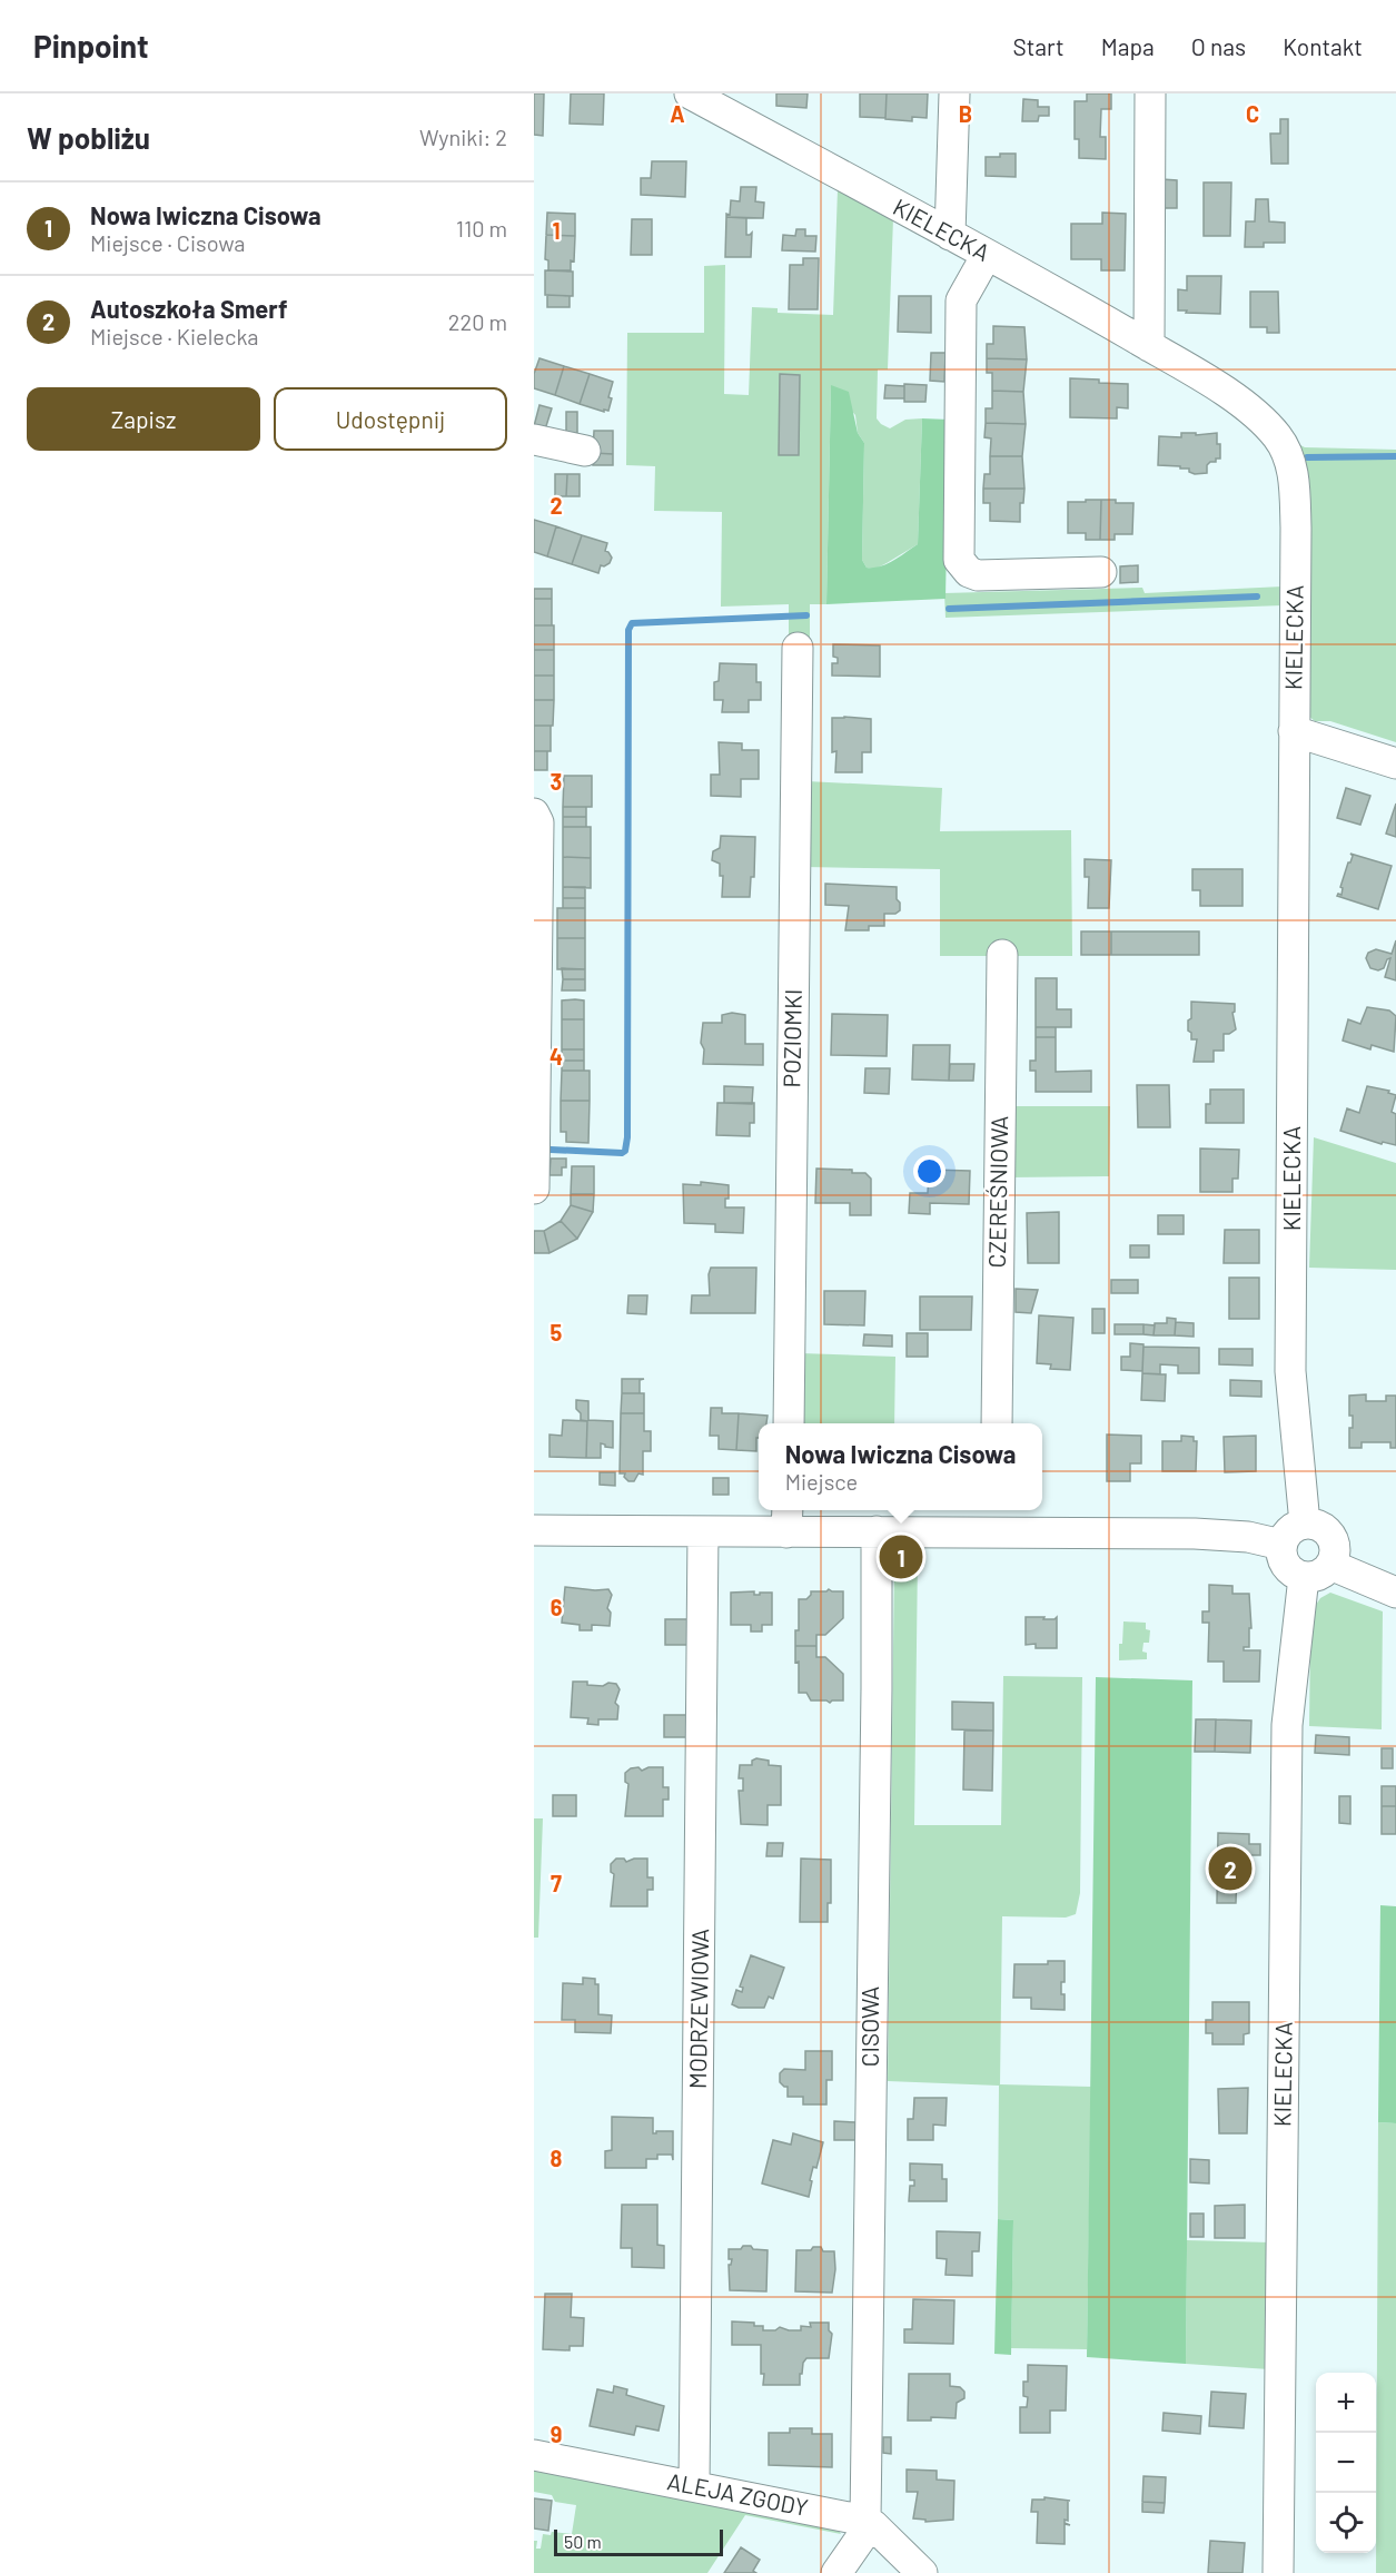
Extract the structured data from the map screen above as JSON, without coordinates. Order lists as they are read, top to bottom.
{
  "streets": {
    "street": [
      "KIELECKA",
      "POZIOMKI",
      "CZEREŚNIOWA",
      "MODRZEWIOWA",
      "CISOWA",
      "ALEJA ZGODY"
    ]
  },
  "crossings": [
    ["MODRZEWIOWA", "ALEJA ZGODY"],
    ["CISOWA", "ALEJA ZGODY"]
  ],
  "scale_bar": "50 m",
  "page": {
    "header": "Pinpoint",
    "nav": [
      "Start",
      "Mapa",
      "O nas",
      "Kontakt"
    ],
    "heading": ["W pobliżu", "Wyniki: 2"],
    "list": [
      {
        "mark": "1",
        "name": "Nowa Iwiczna Cisowa",
        "note": "Miejsce · Cisowa",
        "value": "110 m"
      },
      {
        "mark": "2",
        "name": "Autoszkoła Smerf",
        "note": "Miejsce · Kielecka",
        "value": "220 m"
      }
    ],
    "buttons": ["Zapisz", "Udostępnij"],
    "popup": ["Nowa Iwiczna Cisowa", "Miejsce"],
    "pins": ["1", "2"],
    "map_buttons": ["+", "−"],
    "scale": "50 m"
  },
  "grid": {
    "columns": ["A", "B", "C"],
    "rows": [
      "1",
      "2",
      "3",
      "4",
      "5",
      "6",
      "7",
      "8",
      "9"
    ]
  }
}
